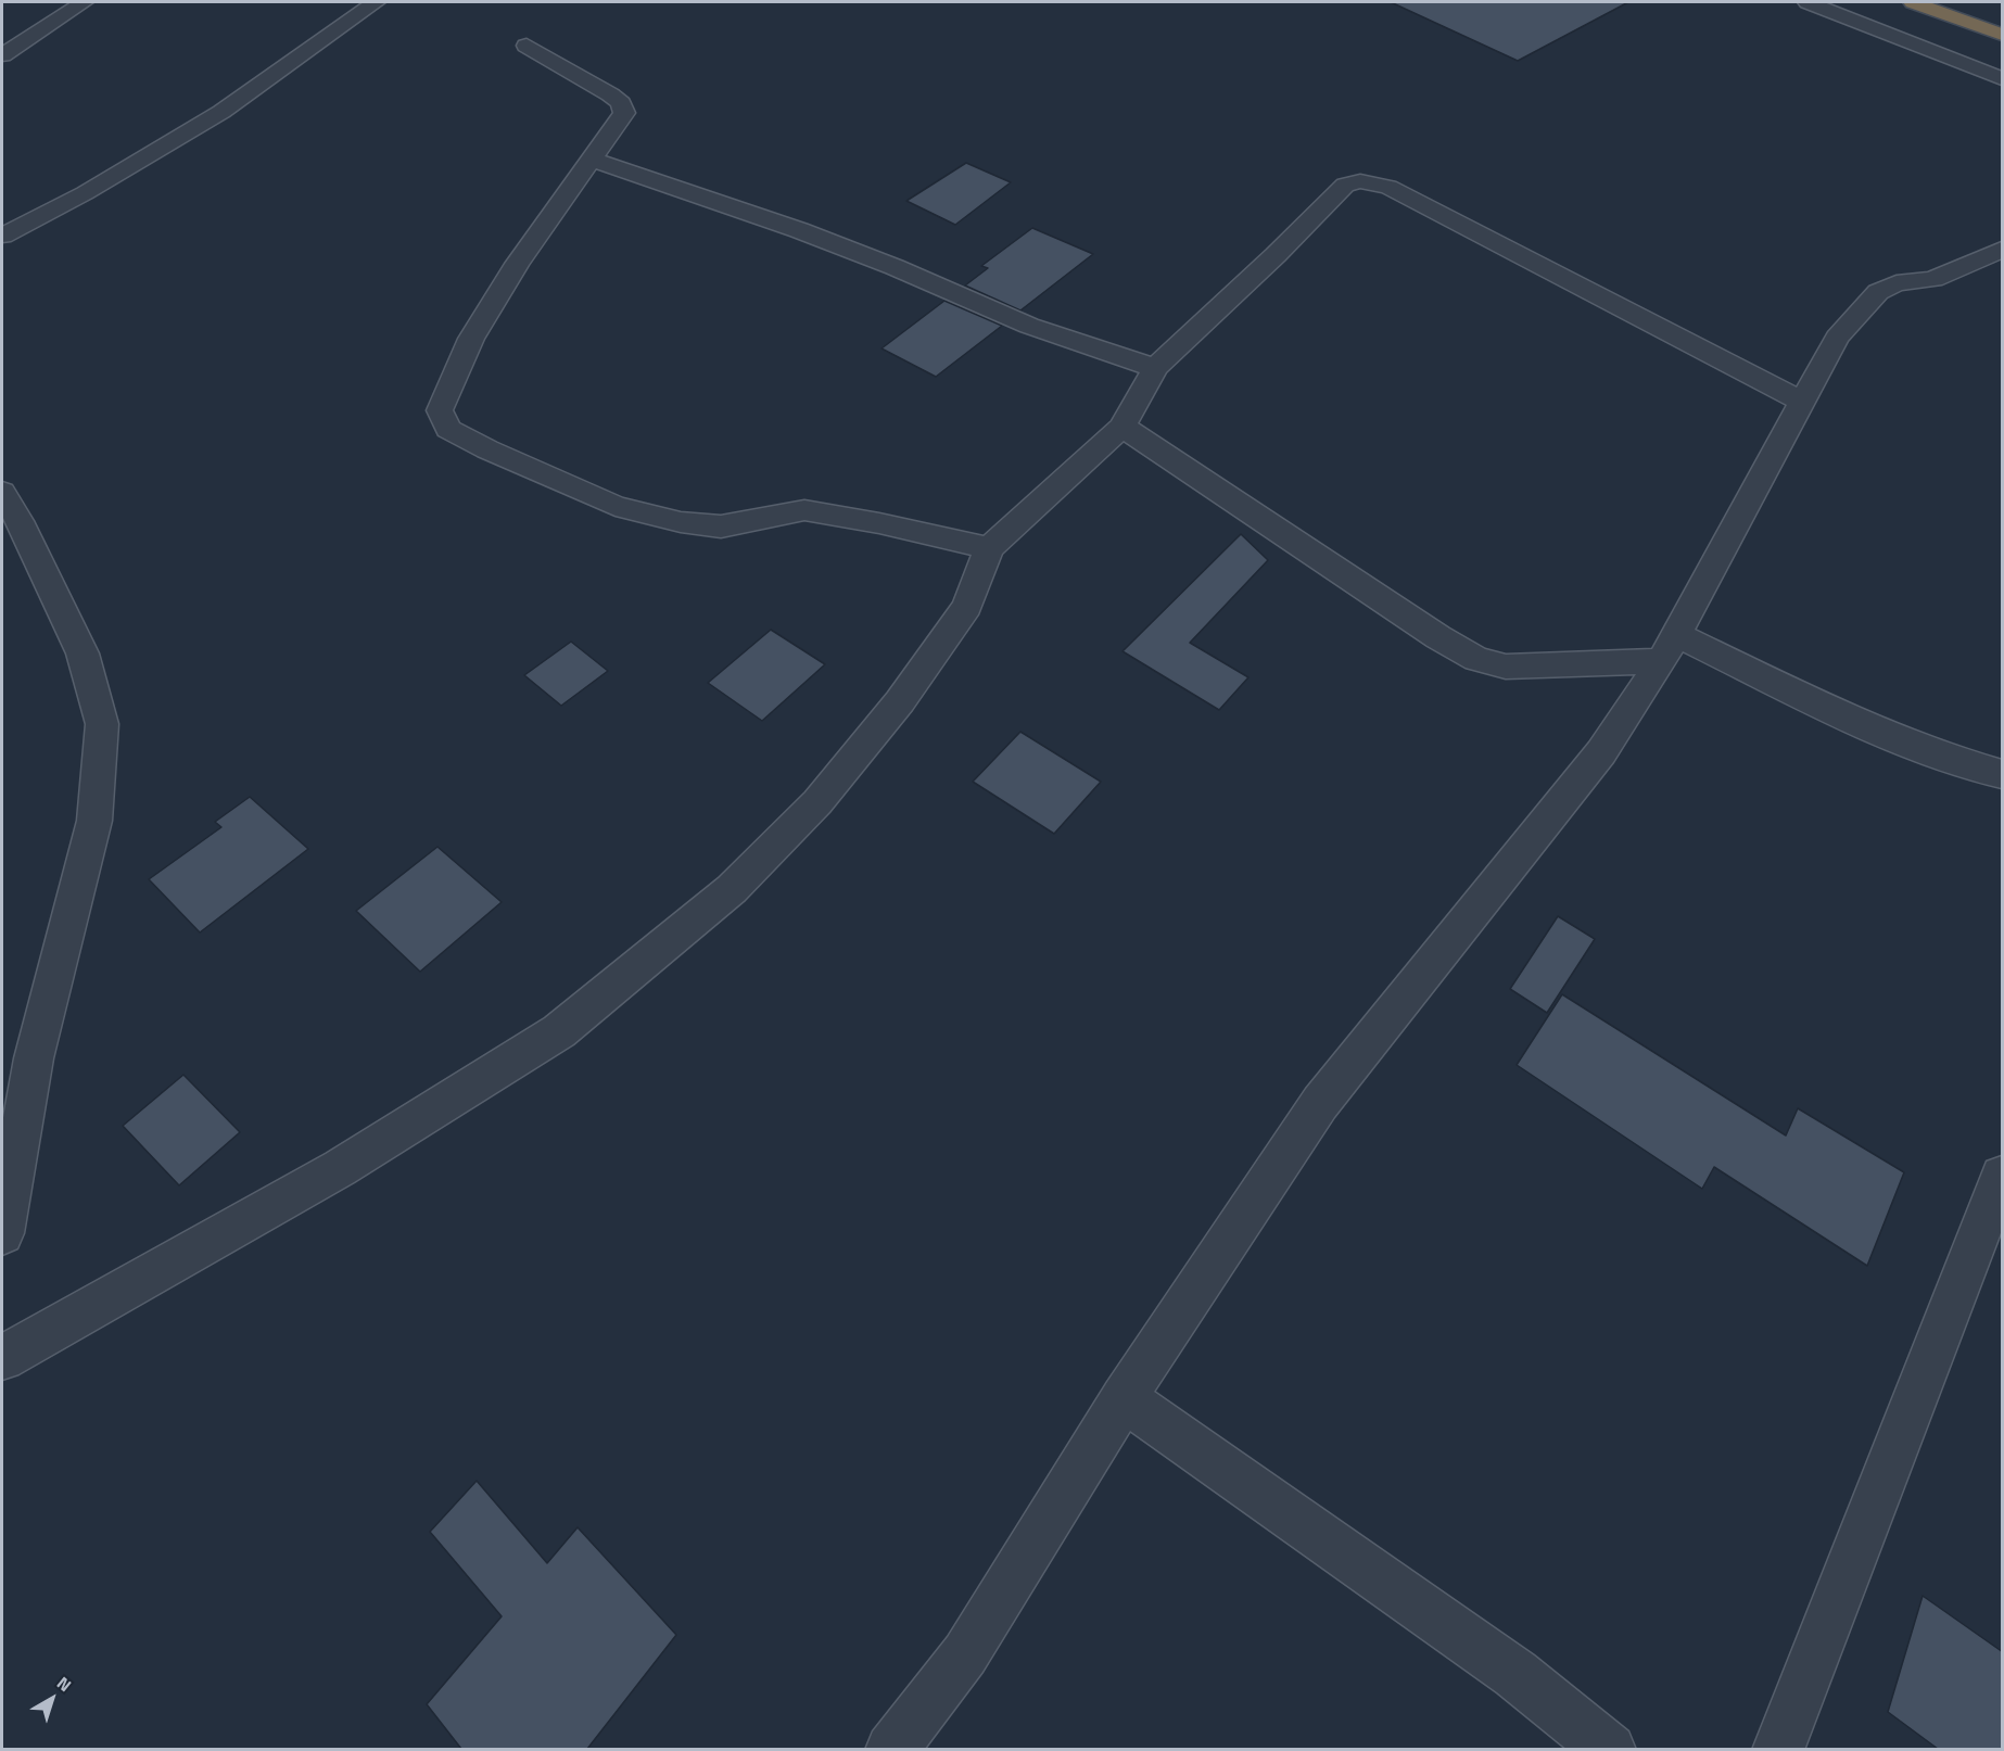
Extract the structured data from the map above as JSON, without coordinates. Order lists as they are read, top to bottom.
{
  "north": "top right"
}
